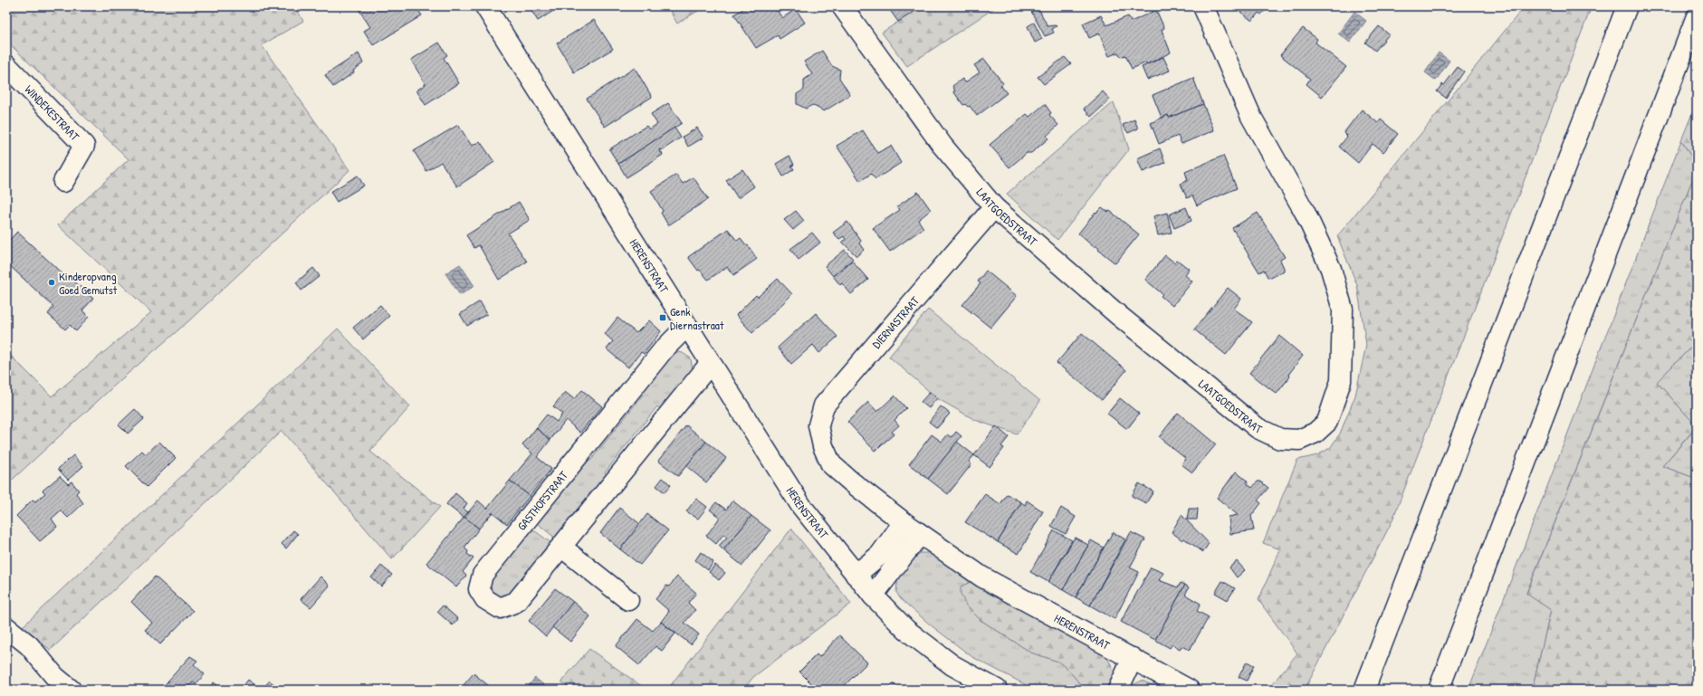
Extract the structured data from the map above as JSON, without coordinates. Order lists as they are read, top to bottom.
{
  "streets": {
    "main road": [
      "WINDEKESTRAAT",
      "LAATGOEDSTRAAT",
      "HERENSTRAAT",
      "DIERNASTRAAT",
      "GASTHOFSTRAAT"
    ]
  },
  "crossings": [
    ["LAATGOEDSTRAAT", "DIERNASTRAAT"],
    ["HERENSTRAAT", "DIERNASTRAAT"],
    ["HERENSTRAAT", "GASTHOFSTRAAT"]
  ],
  "places": {
    "other": ["Kinderopvang Goed Gemutst"],
    "transit": ["Genk Diernastraat"]
  }
}
